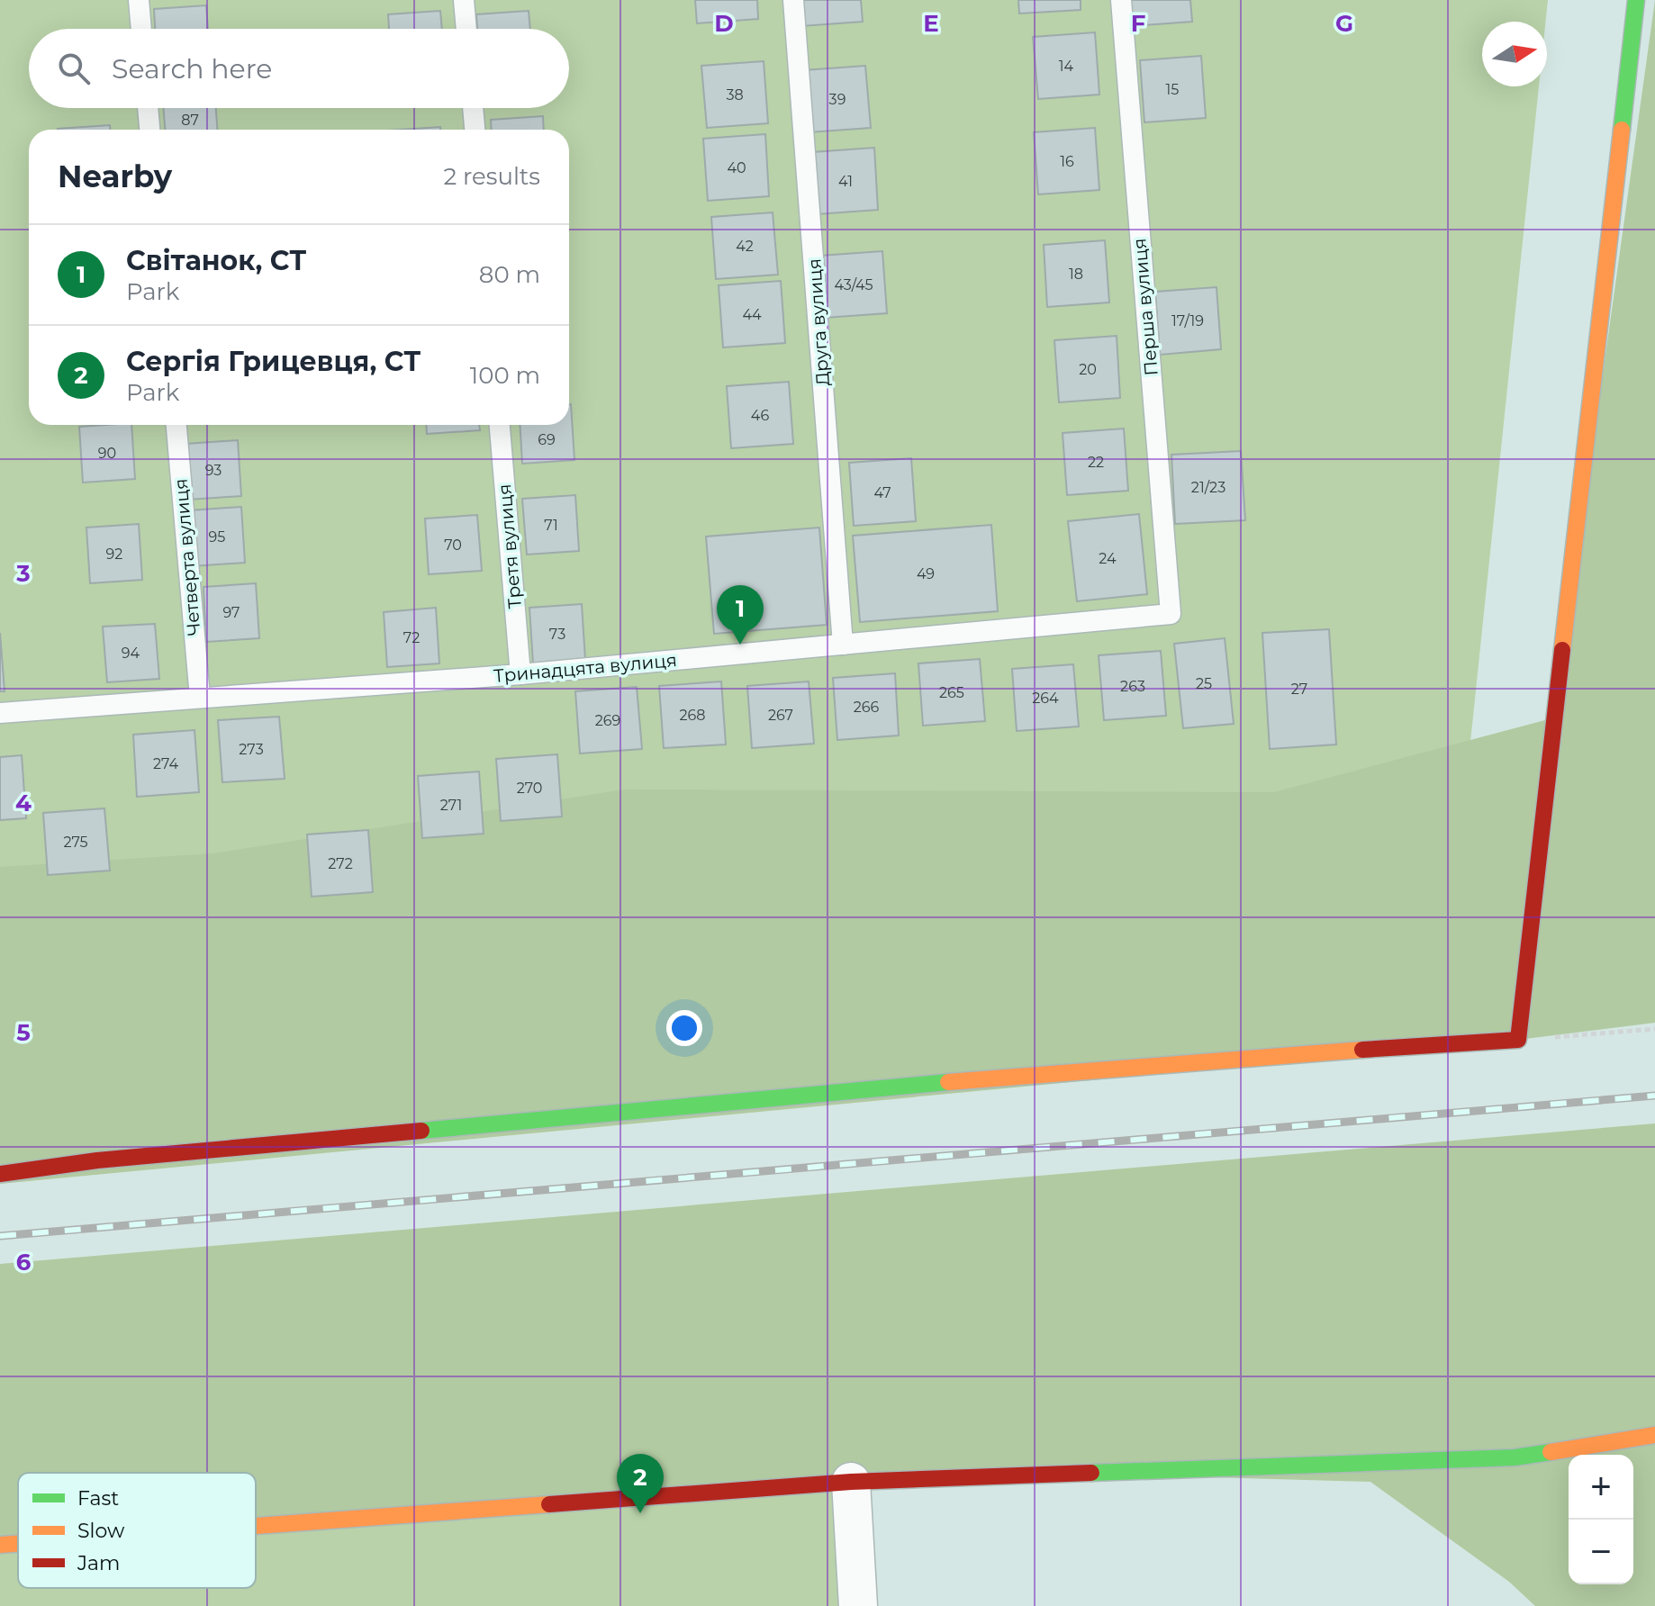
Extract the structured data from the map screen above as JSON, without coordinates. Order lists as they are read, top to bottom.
{
  "streets": {
    "lane": [
      "Перша вулиця",
      "Друга вулиця",
      "Третя вулиця",
      "Четверта вулиця",
      "Тринадцята вулиця"
    ]
  },
  "crossings": [
    ["Перша вулиця", "Тринадцята вулиця"],
    ["Друга вулиця", "Тринадцята вулиця"],
    ["Третя вулиця", "Тринадцята вулиця"],
    ["Четверта вулиця", "Тринадцята вулиця"]
  ],
  "house_numbers": [
    "14",
    "15",
    "38",
    "39",
    "87",
    "16",
    "40",
    "41",
    "42",
    "18",
    "43/45",
    "44",
    "17/19",
    "20",
    "46",
    "69",
    "90",
    "22",
    "93",
    "21/23",
    "47",
    "71",
    "95",
    "70",
    "92",
    "24",
    "49",
    "97",
    "73",
    "72",
    "94",
    "25",
    "263",
    "27",
    "265",
    "264",
    "266",
    "268",
    "267",
    "269",
    "273",
    "274",
    "270",
    "271",
    "275",
    "272"
  ],
  "legend": ["Fast", "Slow", "Jam"],
  "north": "right",
  "page": {
    "search": "Search here",
    "heading": ["Nearby", "2 results"],
    "list": [
      {
        "mark": "1",
        "name": "Світанок, СТ",
        "note": "Park",
        "value": "80 m"
      },
      {
        "mark": "2",
        "name": "Сергія Грицевця, СТ",
        "note": "Park",
        "value": "100 m"
      }
    ],
    "pins": ["1", "2"],
    "map_buttons": ["+", "−"]
  },
  "grid": {
    "columns": [
      "D",
      "E",
      "F",
      "G"
    ],
    "rows": [
      "3",
      "4",
      "5",
      "6"
    ]
  }
}
